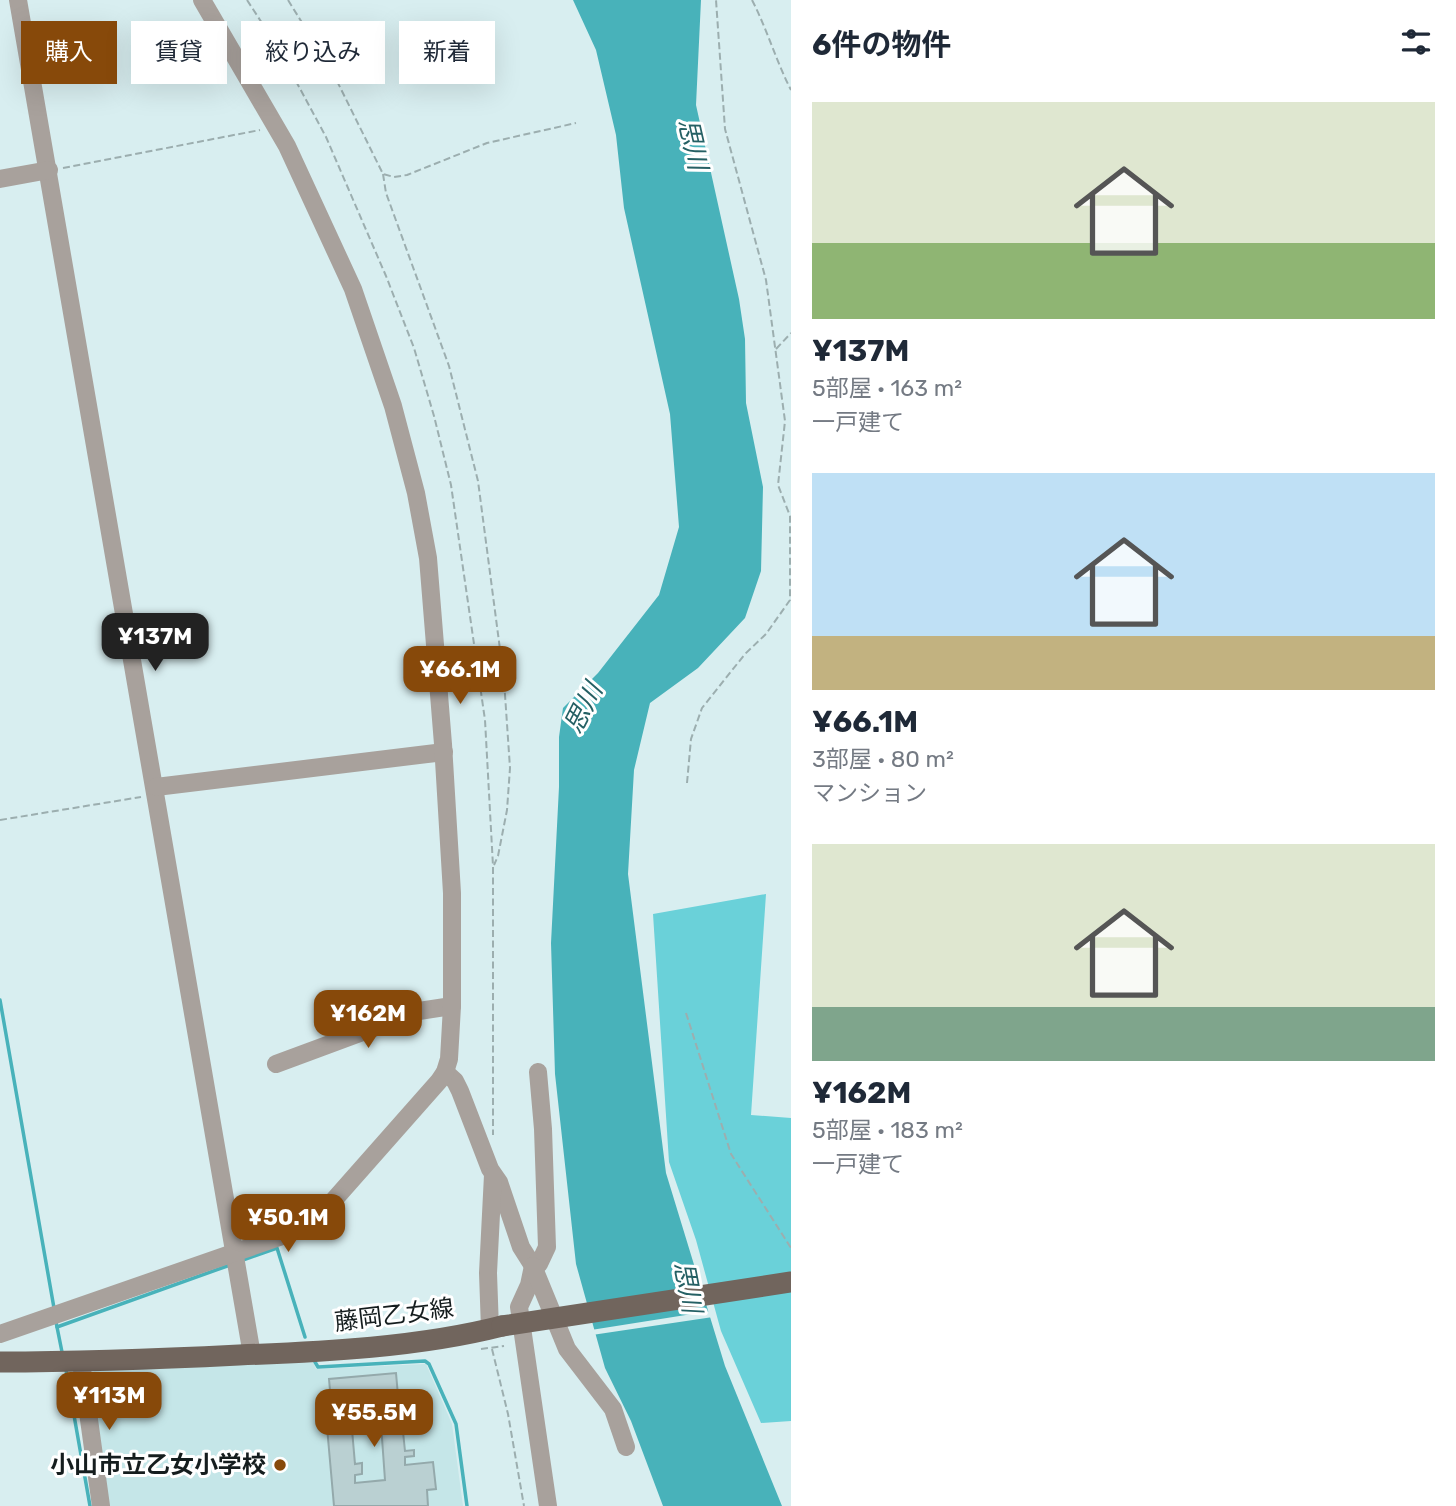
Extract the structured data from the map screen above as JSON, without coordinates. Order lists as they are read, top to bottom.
{
  "streets": {
    "main road": ["藤岡乙女線"]
  },
  "water": ["思川"],
  "places": ["小山市立乙女小学校"],
  "page": {
    "heading": "6件の物件",
    "chip": [
      "購入",
      "賃貸",
      "絞り込み",
      "新着"
    ],
    "list": [
      {
        "name": "¥137M",
        "note": "5部屋 · 163 m² · 一戸建て"
      },
      {
        "name": "¥66.1M",
        "note": "3部屋 · 80 m² · マンション"
      },
      {
        "name": "¥162M",
        "note": "5部屋 · 183 m² · 一戸建て"
      }
    ],
    "price": [
      "¥137M",
      "¥66.1M",
      "¥162M",
      "¥50.1M",
      "¥113M",
      "¥55.5M"
    ]
  }
}
